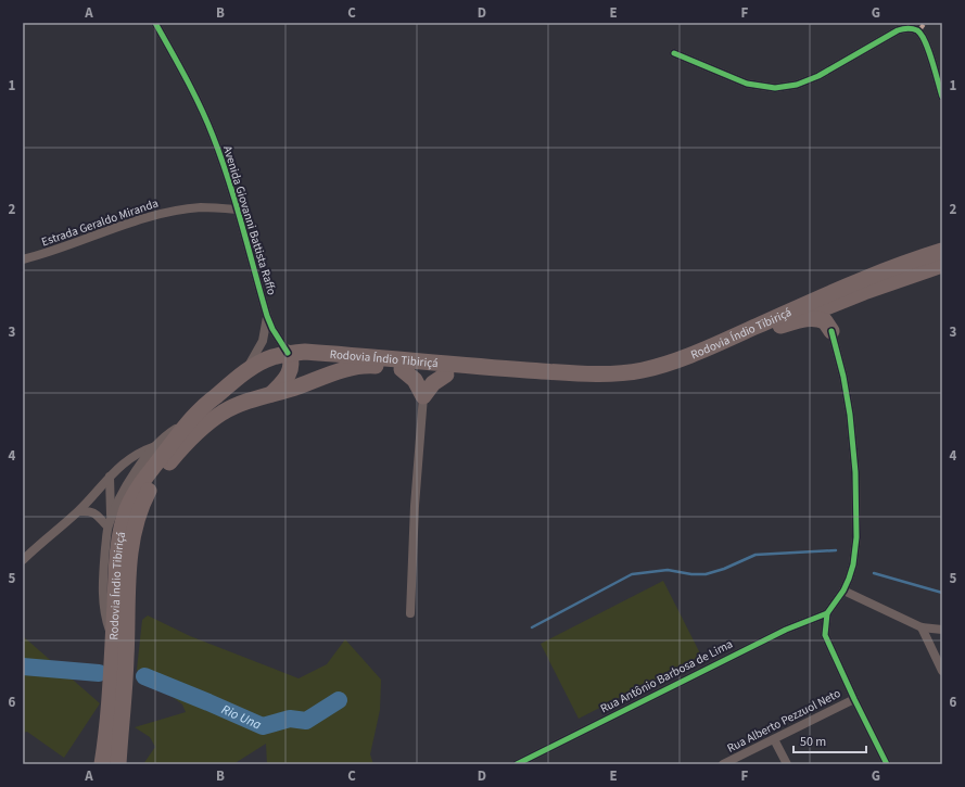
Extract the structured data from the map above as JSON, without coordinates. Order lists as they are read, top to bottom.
{
  "streets": {
    "highway": ["Rodovia Índio Tibiriçá"],
    "street": [
      "Avenida Giovanni Battista Raffo",
      "Estrada Geraldo Miranda",
      "Rua Antônio Barbosa de Lima",
      "Rua Alberto Pezzuol Neto"
    ]
  },
  "crossings": [
    ["Avenida Giovanni Battista Raffo", "Estrada Geraldo Miranda"],
    ["Avenida Giovanni Battista Raffo", "Rodovia Índio Tibiriçá"]
  ],
  "water": ["Rio Una"],
  "scale_bar": "50 m",
  "grid": {
    "columns": [
      "A",
      "B",
      "C",
      "D",
      "E",
      "F",
      "G"
    ],
    "rows": [
      "1",
      "2",
      "3",
      "4",
      "5",
      "6"
    ]
  }
}
